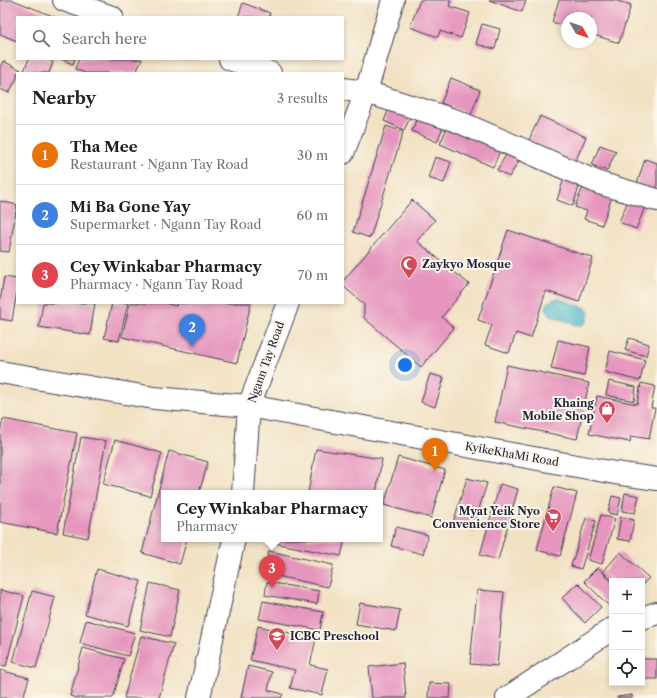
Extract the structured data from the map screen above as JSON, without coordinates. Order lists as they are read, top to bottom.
{
  "streets": {
    "main road": ["Ngann Tay Road", "KyikeKhaMi Road"]
  },
  "crossings": [
    ["Ngann Tay Road", "KyikeKhaMi Road"]
  ],
  "places": {
    "mosque": ["Zaykyo Mosque"],
    "shop": ["Khaing Mobile Shop"],
    "supermarket": ["Myat Yeik Nyo Convenience Store"],
    "school or university": ["ICBC Preschool"]
  },
  "north": "bottom right",
  "page": {
    "search": "Search here",
    "heading": ["Nearby", "3 results"],
    "list": [
      {
        "mark": "1",
        "name": "Tha Mee",
        "note": "Restaurant · Ngann Tay Road",
        "value": "30 m"
      },
      {
        "mark": "2",
        "name": "Mi Ba Gone Yay",
        "note": "Supermarket · Ngann Tay Road",
        "value": "60 m"
      },
      {
        "mark": "3",
        "name": "Cey Winkabar Pharmacy",
        "note": "Pharmacy · Ngann Tay Road",
        "value": "70 m"
      }
    ],
    "pins": ["2", "1", "3"],
    "popup": ["Cey Winkabar Pharmacy", "Pharmacy"],
    "map_buttons": ["+", "−"]
  }
}
